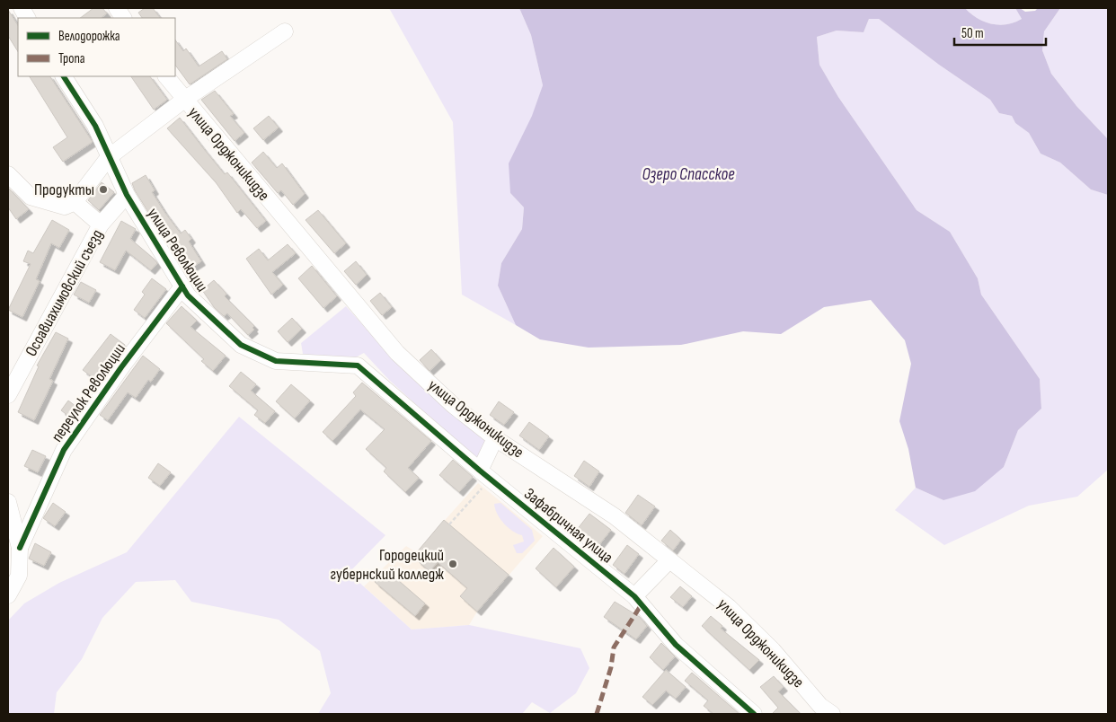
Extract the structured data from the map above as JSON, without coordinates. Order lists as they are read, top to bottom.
{
  "streets": {
    "street": [
      "улица Орджоникидзе",
      "улица Революции",
      "Осоавиахимовский съезд",
      "переулок Революции",
      "Зафабричная улица"
    ]
  },
  "crossings": [
    ["улица Революции", "Осоавиахимовский съезд"],
    ["улица Революции", "переулок Революции"],
    ["улица Революции", "Зафабричная улица"]
  ],
  "water": ["Озеро Спасское"],
  "places": ["Продукты", "Городецкий губернский колледж"],
  "legend": ["Велодорожка", "Тропа"],
  "scale_bar": "50 m"
}
